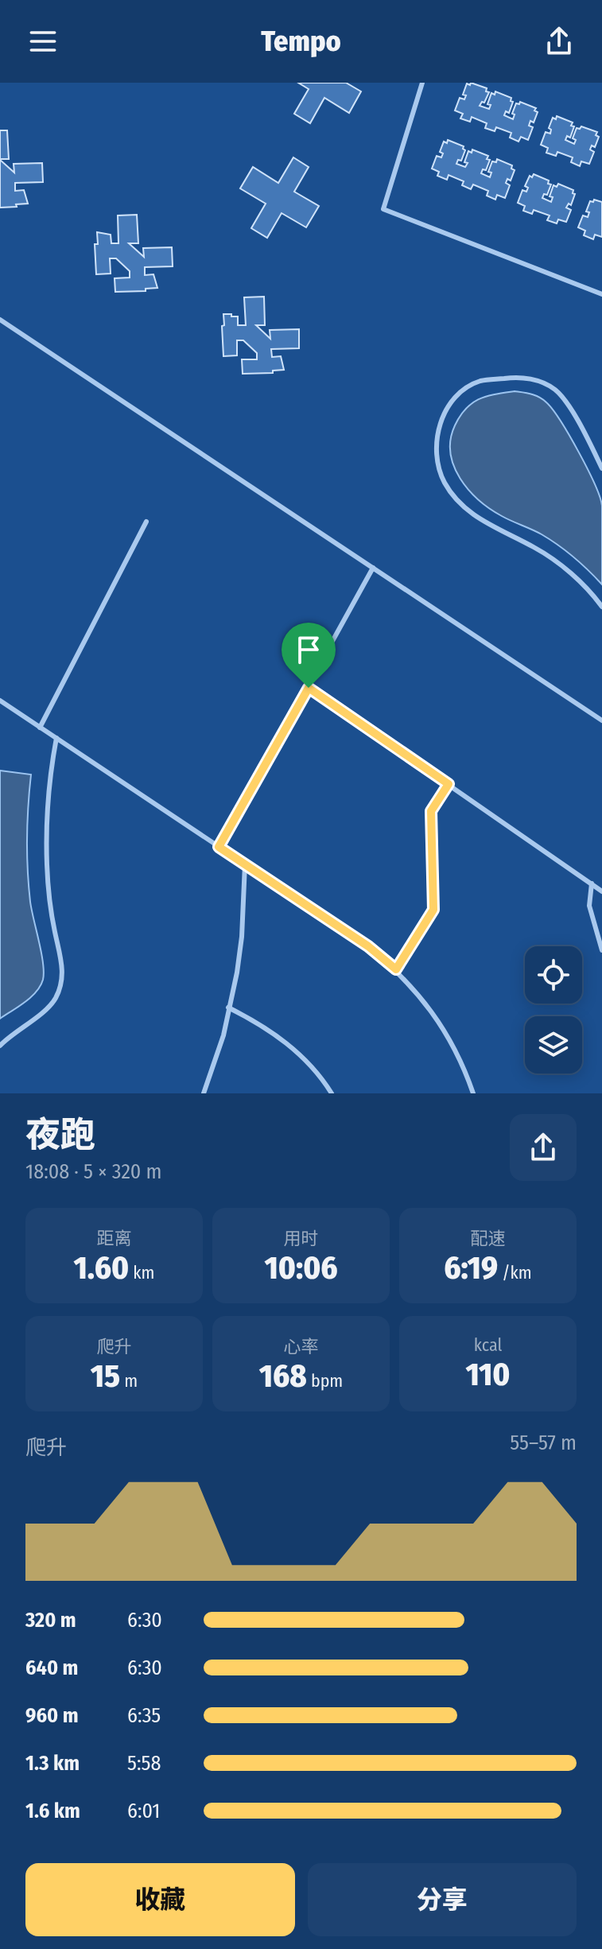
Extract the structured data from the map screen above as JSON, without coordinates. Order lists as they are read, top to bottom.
{
  "page": {
    "header": "Tempo",
    "heading": ["夜跑", "18:08 · 5 × 320 m"],
    "stats": [
      ["距离", "1.60 km"],
      ["用时", "10:06"],
      ["配速", "6:19 /km"],
      ["爬升", "15 m"],
      ["心率", "168 bpm"],
      ["kcal", "110"]
    ],
    "chart": ["爬升", "55–57 m"],
    "list": [
      {
        "name": "320 m",
        "note": "6:30"
      },
      {
        "name": "640 m",
        "note": "6:30"
      },
      {
        "name": "960 m",
        "note": "6:35"
      },
      {
        "name": "1.3 km",
        "note": "5:58"
      },
      {
        "name": "1.6 km",
        "note": "6:01"
      }
    ],
    "buttons": ["收藏", "分享"]
  }
}
